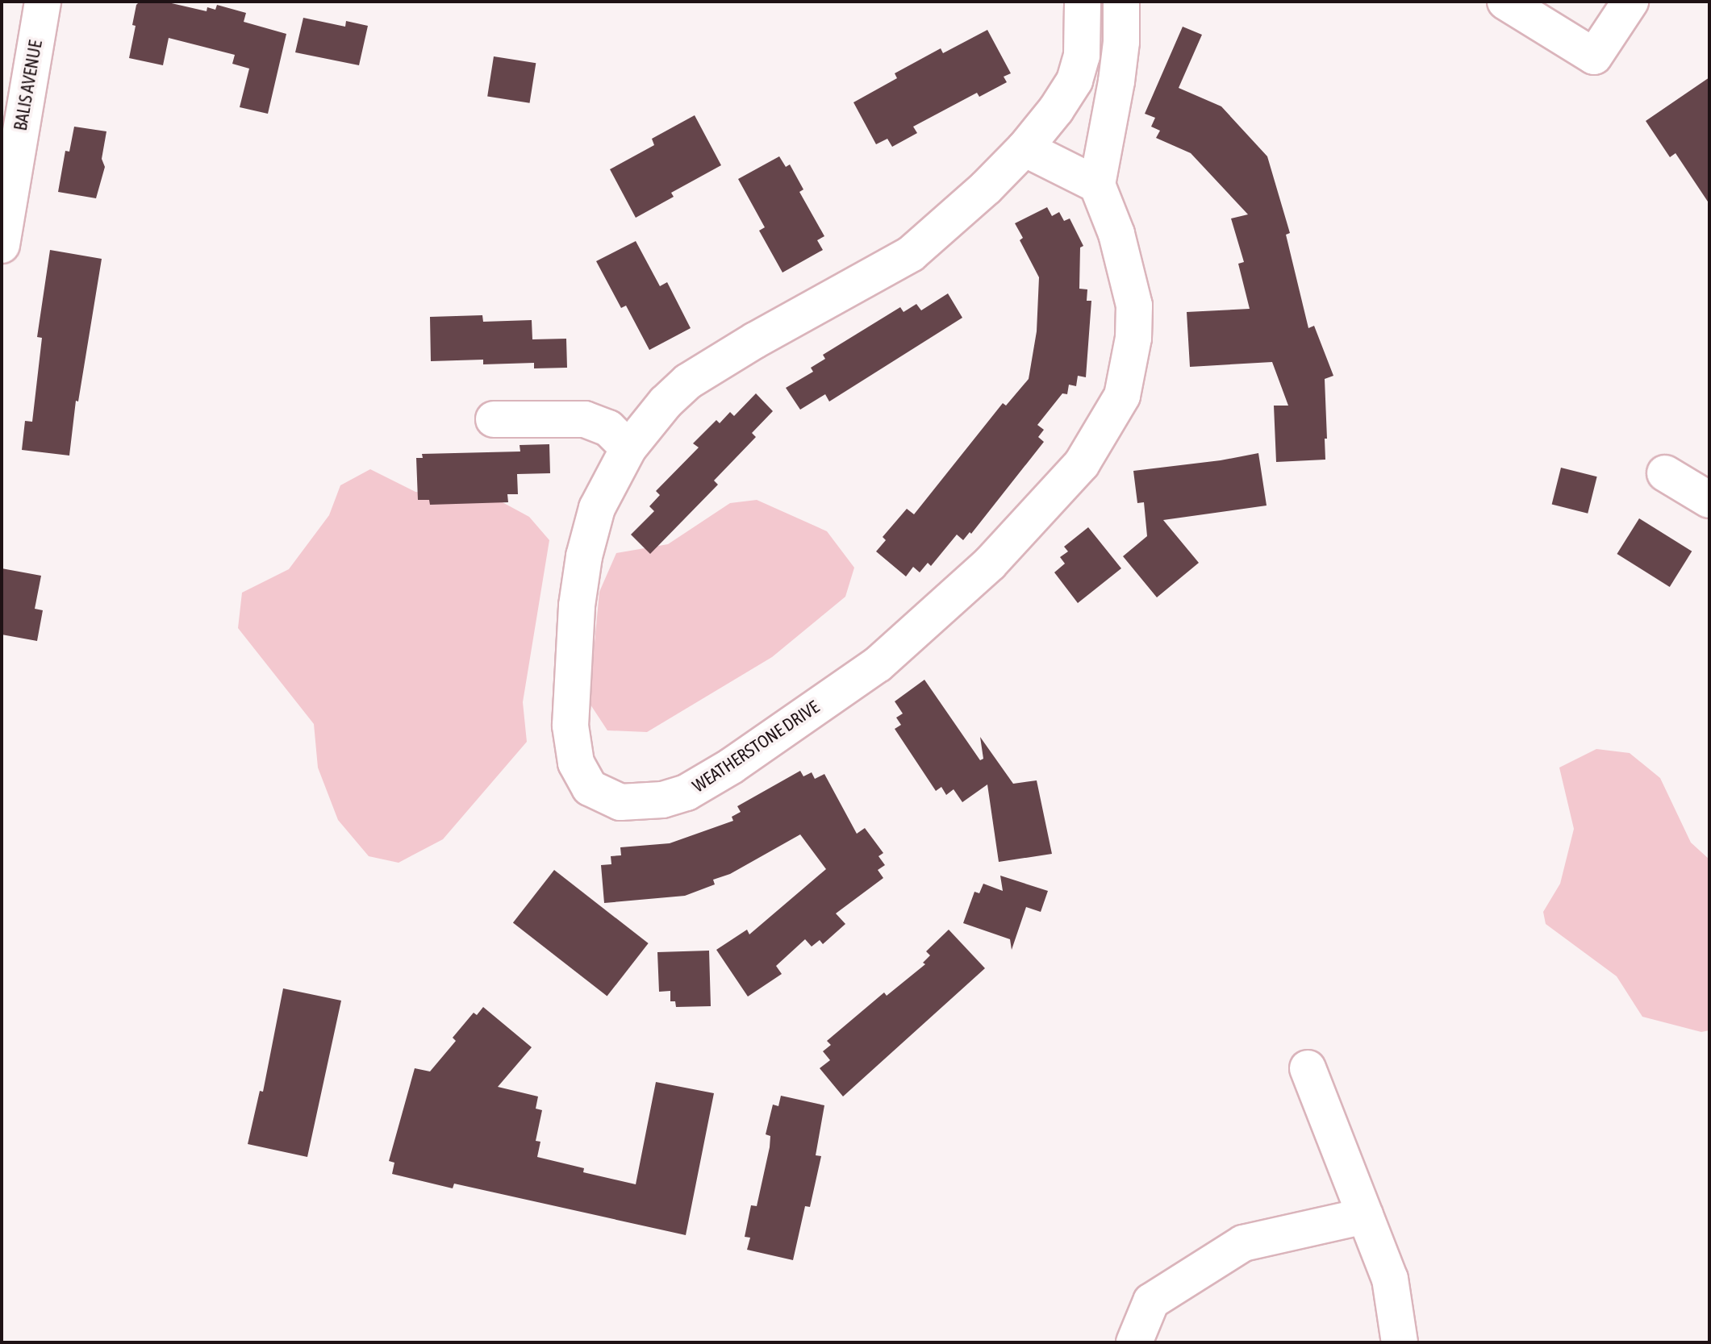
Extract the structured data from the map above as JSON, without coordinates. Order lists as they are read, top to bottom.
{
  "streets": {
    "street": ["BALIS AVENUE", "WEATHERSTONE DRIVE"]
  }
}
